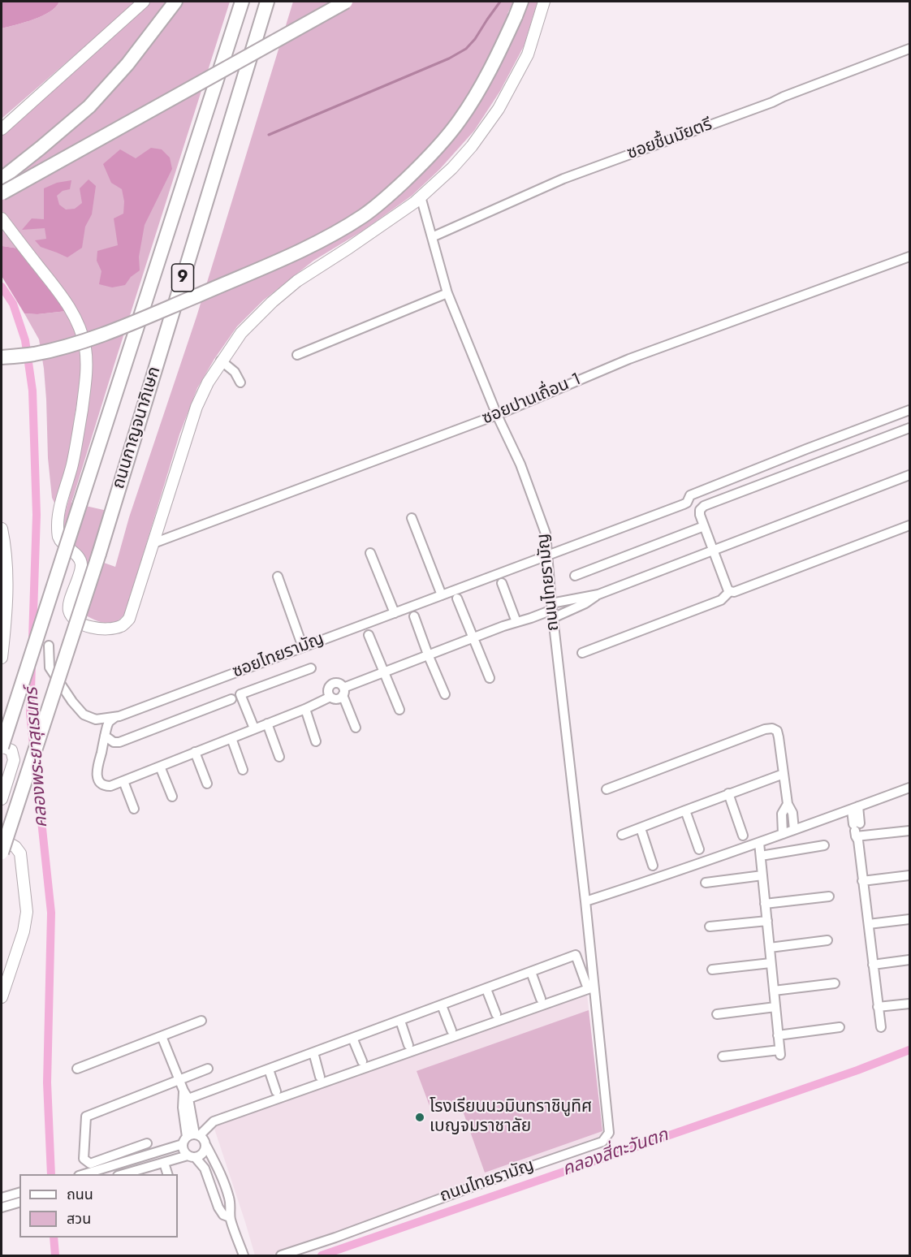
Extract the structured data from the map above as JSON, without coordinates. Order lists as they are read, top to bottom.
{
  "streets": {
    "highway": ["9", "ถนนกาญจนาภิเษก"],
    "street": [
      "ซอยชื้นมัยตรี",
      "ซอยปานเถื่อน 1",
      "ถนนไทยรามัญ",
      "ซอยไทยรามัญ"
    ]
  },
  "crossings": [
    ["ซอยชื้นมัยตรี", "ถนนไทยรามัญ"],
    ["ซอยปานเถื่อน 1", "ถนนไทยรามัญ"],
    ["ถนนไทยรามัญ", "ซอยไทยรามัญ"]
  ],
  "water": ["คลองพระยาสุเรนทร์", "คลองสี่ตะวันตก"],
  "places": ["โรงเรียนนวมินทราชินูทิศ เบญจมราชาลัย"],
  "legend": ["ถนน", "สวน"]
}
